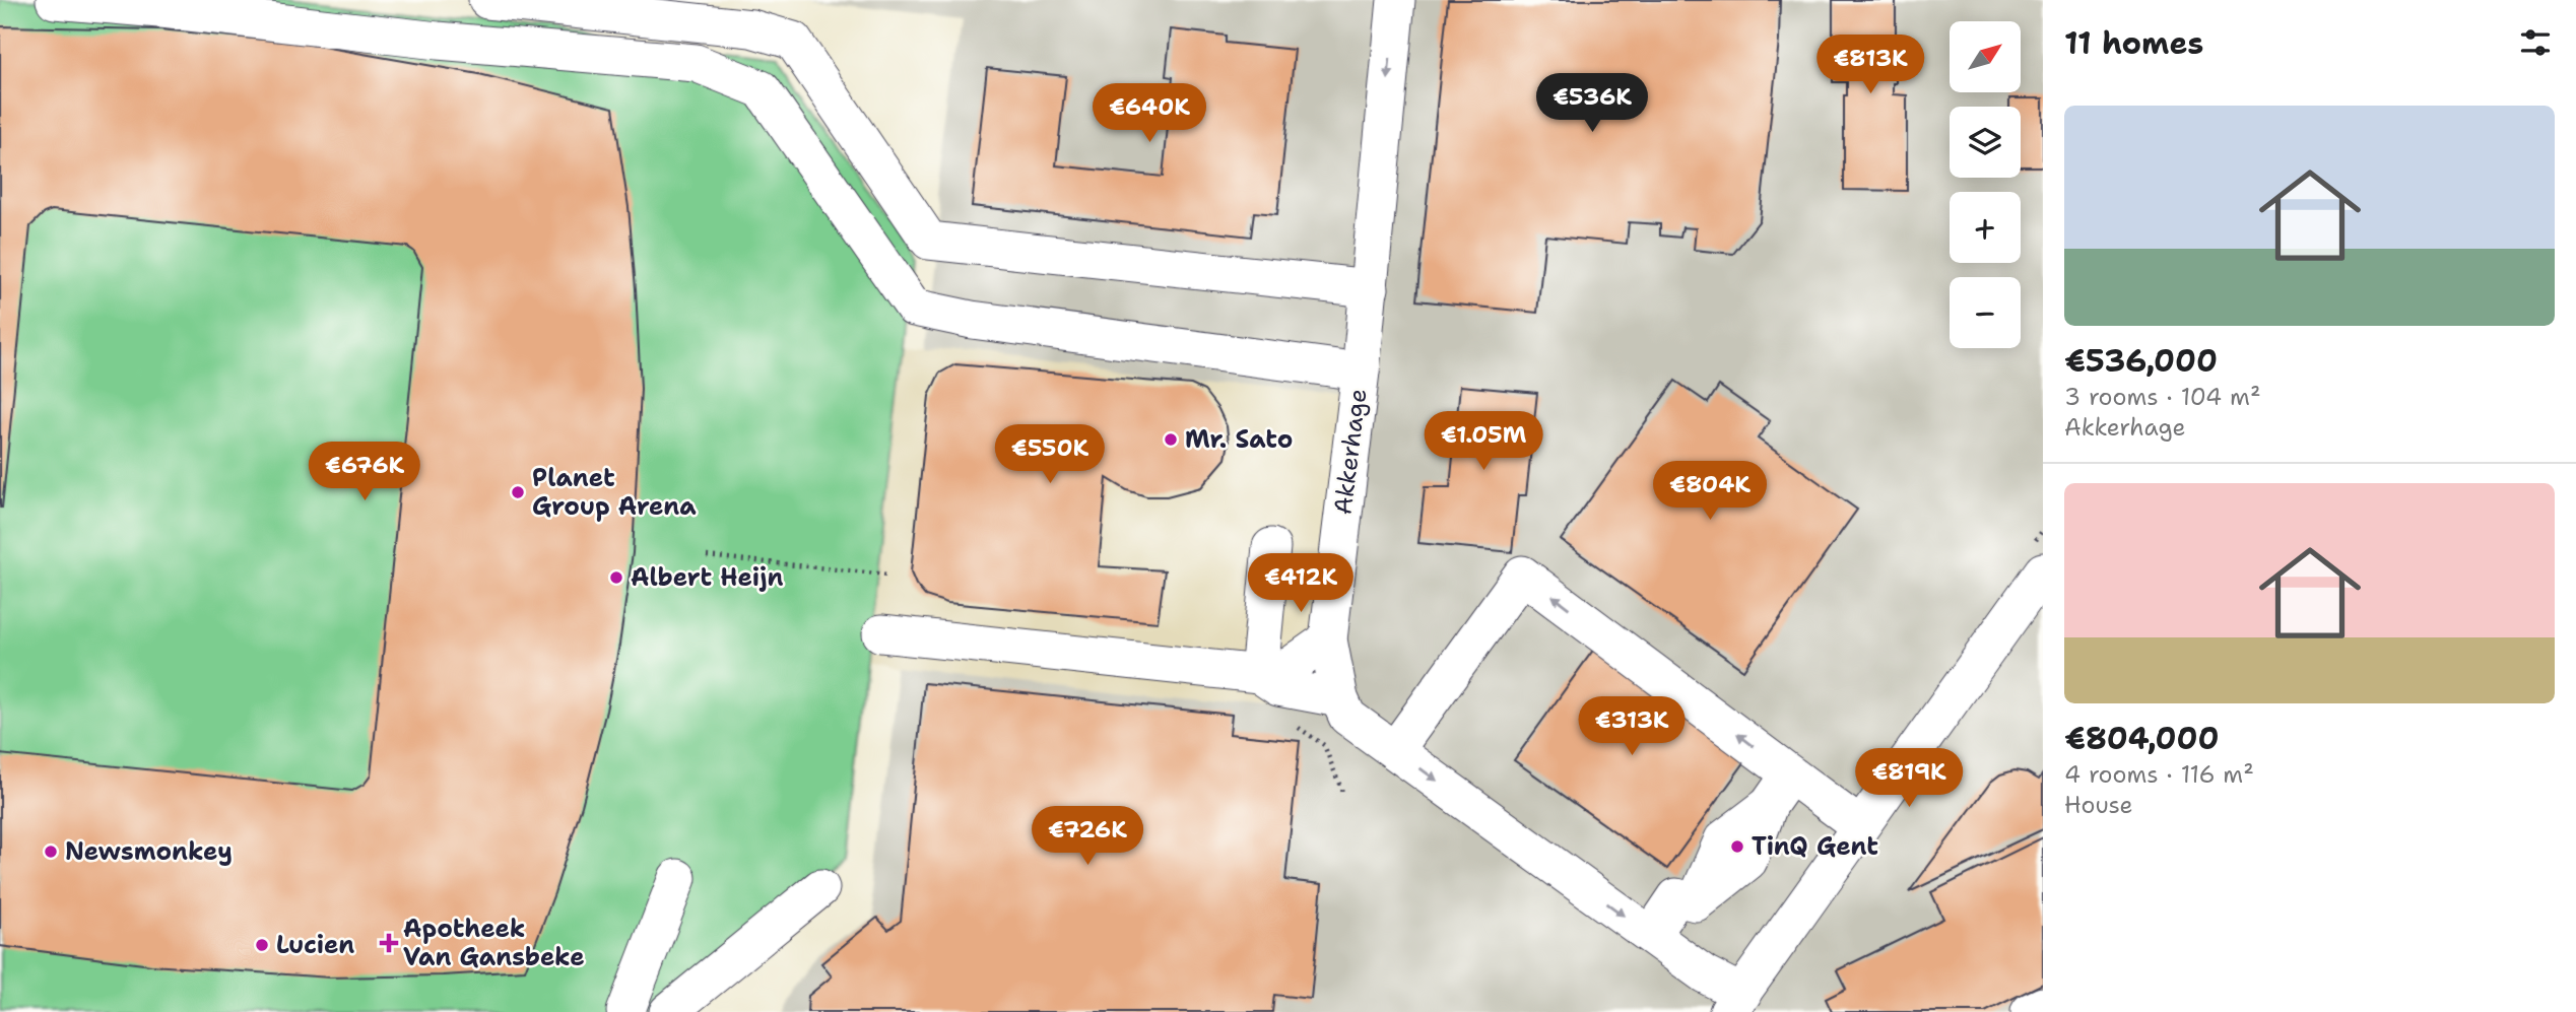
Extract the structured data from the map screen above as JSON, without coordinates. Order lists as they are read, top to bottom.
{
  "streets": {
    "street": ["Akkerhage"]
  },
  "one_way": ["Akkerhage"],
  "places": {
    "other": [
      "Mr. Sato",
      "Planet Group Arena",
      "Albert Heijn",
      "TinQ Gent",
      "Newsmonkey",
      "Lucien"
    ],
    "health": ["Apotheek Van Gansbeke"]
  },
  "north": "top right",
  "page": {
    "heading": "11 homes",
    "map_buttons": ["+", "−"],
    "price": [
      "€813K",
      "€536K",
      "€640K",
      "€1.05M",
      "€550K",
      "€676K",
      "€804K",
      "€412K",
      "€313K",
      "€819K",
      "€726K"
    ],
    "list": [
      {
        "name": "€536,000",
        "note": "3 rooms · 104 m² · Akkerhage"
      },
      {
        "name": "€804,000",
        "note": "4 rooms · 116 m² · House"
      }
    ]
  }
}
